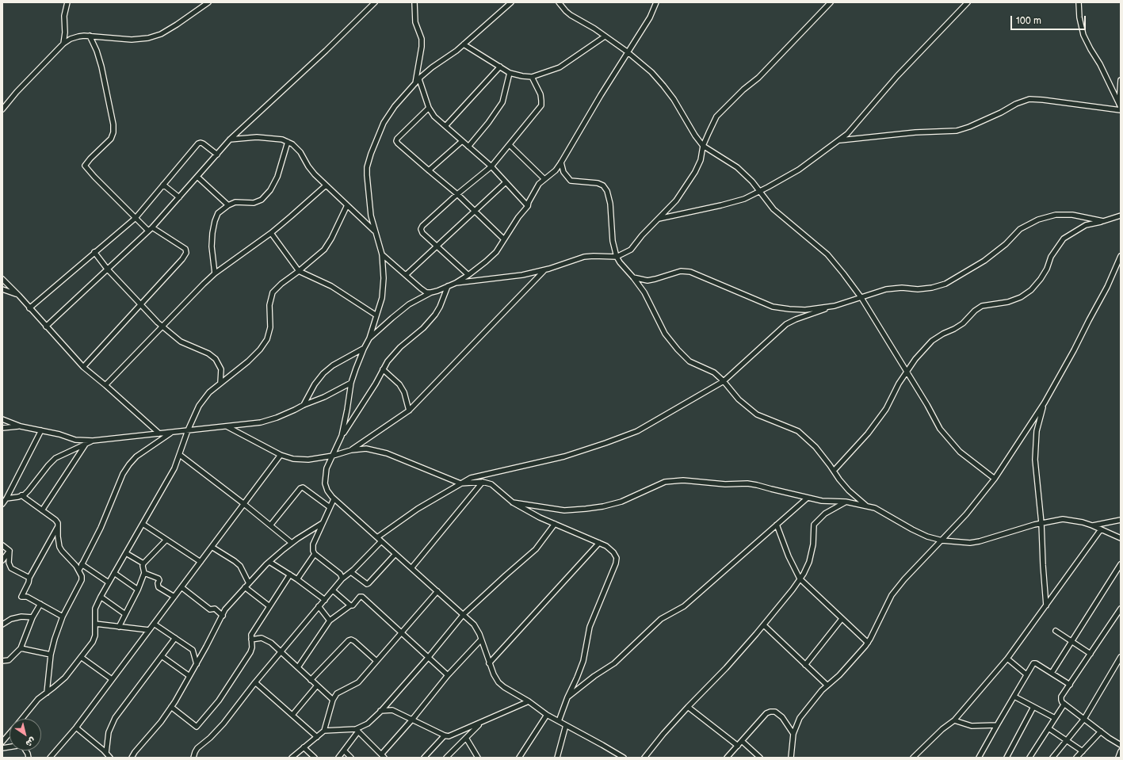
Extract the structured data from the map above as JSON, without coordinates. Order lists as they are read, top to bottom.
{
  "scale_bar": "100 m",
  "north": "bottom right"
}
